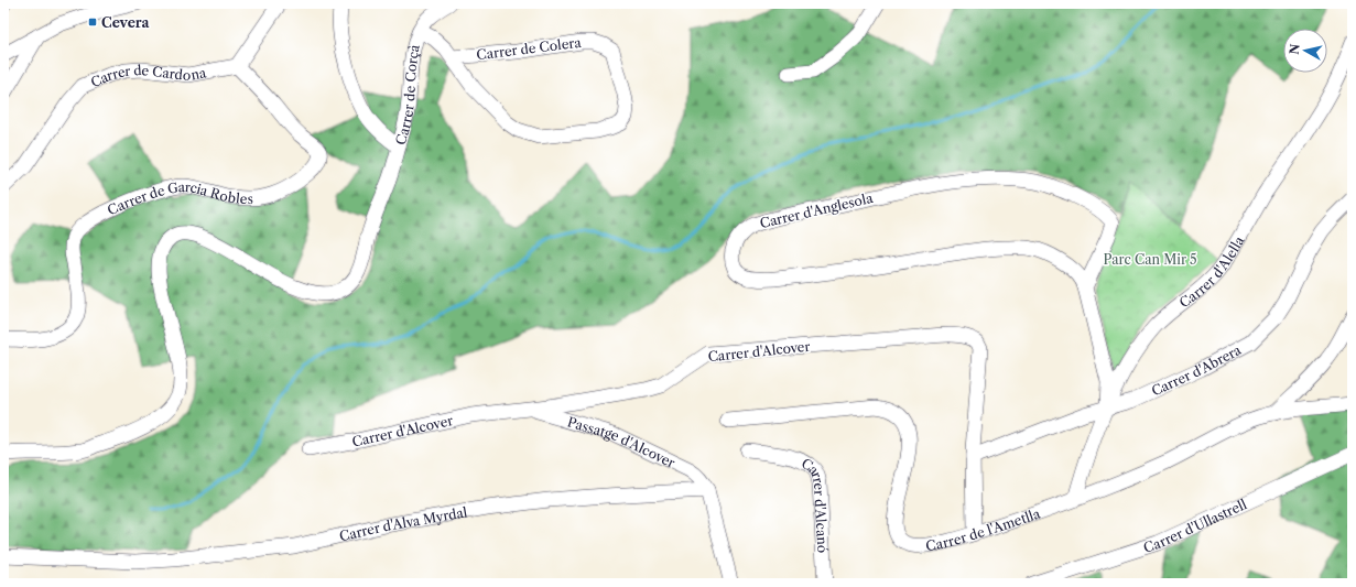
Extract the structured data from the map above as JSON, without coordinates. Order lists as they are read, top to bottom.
{
  "streets": {
    "street": [
      "Carrer de Colera",
      "Carrer de Cardona",
      "Carrer de Corçà",
      "Carrer de Garcia Robles",
      "Carrer d'Anglesola",
      "Carrer d'Alella",
      "Carrer d'Alcover",
      "Carrer d'Abrera",
      "Passatge d'Alcover",
      "Carrer d'Alcanó",
      "Carrer d'Alva Myrdal",
      "Carrer d'Ullastrell",
      "Carrer de l'Ametlla"
    ]
  },
  "crossings": [
    ["Carrer de Colera", "Carrer de Corçà"],
    ["Carrer de Cardona", "Carrer de Garcia Robles"],
    ["Carrer d'Anglesola", "Carrer d'Alella"],
    ["Carrer d'Anglesola", "Carrer d'Abrera"],
    ["Carrer d'Alella", "Carrer d'Abrera"],
    ["Carrer d'Alella", "Carrer de l'Ametlla"],
    ["Carrer d'Alcover", "Carrer d'Abrera"],
    ["Carrer d'Alcover", "Passatge d'Alcover"],
    ["Carrer d'Alcover", "Carrer de l'Ametlla"],
    ["Passatge d'Alcover", "Carrer d'Alva Myrdal"]
  ],
  "parks": ["Parc Can Mir 5"],
  "places": {
    "transit": ["Cevera"]
  },
  "north": "left"
}
